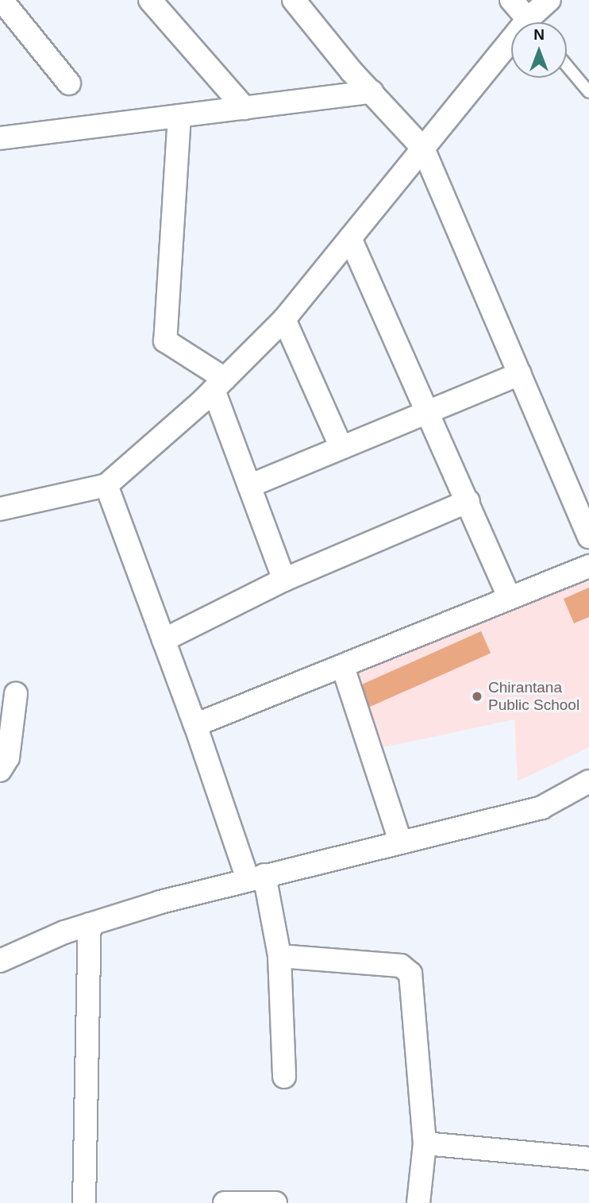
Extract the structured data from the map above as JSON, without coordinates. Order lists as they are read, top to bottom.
{
  "places": ["Chirantana Public School"],
  "north": "top"
}
